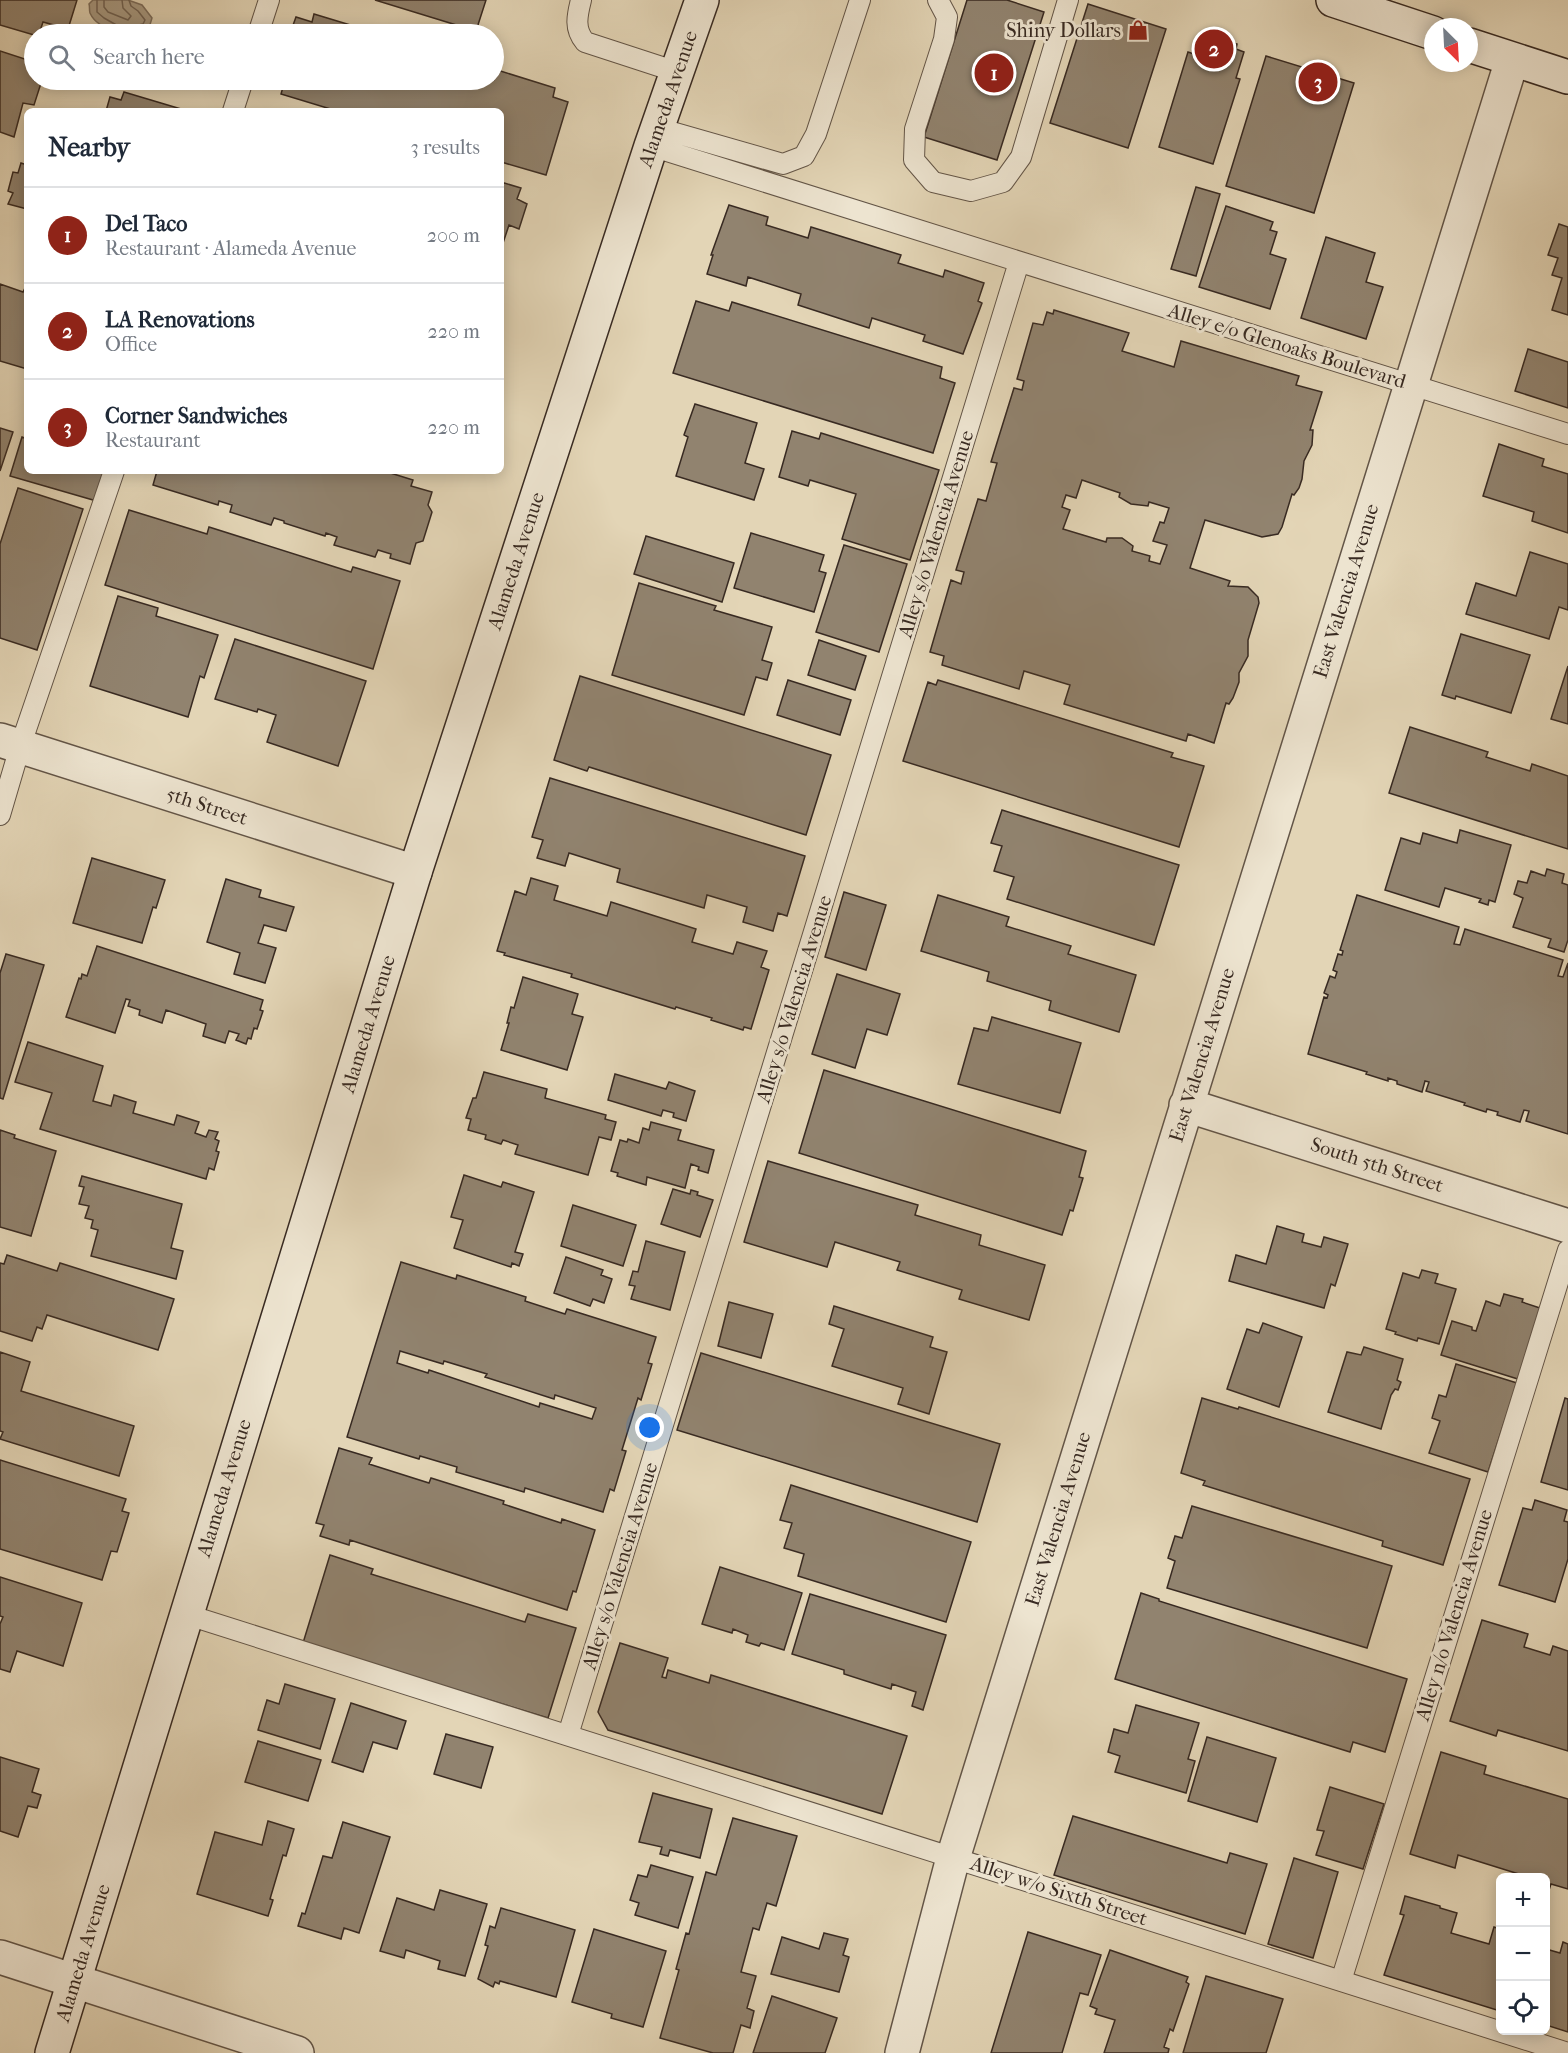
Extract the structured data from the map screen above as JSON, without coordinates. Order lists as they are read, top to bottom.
{
  "streets": {
    "street": [
      "Alameda Avenue",
      "East Valencia Avenue",
      "5th Street",
      "South 5th Street"
    ],
    "lane": [
      "Alley e/o Glenoaks Boulevard",
      "Alley s/o Valencia Avenue",
      "Alley n/o Valencia Avenue",
      "Alley w/o Sixth Street"
    ]
  },
  "crossings": [
    ["Alameda Avenue", "Alley e/o Glenoaks Boulevard"],
    ["Alameda Avenue", "5th Street"],
    ["Alameda Avenue", "Alley w/o Sixth Street"],
    ["Alley e/o Glenoaks Boulevard", "Alley s/o Valencia Avenue"],
    ["Alley e/o Glenoaks Boulevard", "East Valencia Avenue"],
    ["Alley s/o Valencia Avenue", "Alley w/o Sixth Street"],
    ["East Valencia Avenue", "South 5th Street"],
    ["East Valencia Avenue", "Alley w/o Sixth Street"],
    ["Alley n/o Valencia Avenue", "Alley w/o Sixth Street"]
  ],
  "places": {
    "shop": ["Shiny Dollars"]
  },
  "north": "bottom right",
  "page": {
    "search": "Search here",
    "pins": ["2", "1", "3"],
    "heading": ["Nearby", "3 results"],
    "list": [
      {
        "mark": "1",
        "name": "Del Taco",
        "note": "Restaurant · Alameda Avenue",
        "value": "200 m"
      },
      {
        "mark": "2",
        "name": "LA Renovations",
        "note": "Office",
        "value": "220 m"
      },
      {
        "mark": "3",
        "name": "Corner Sandwiches",
        "note": "Restaurant",
        "value": "220 m"
      }
    ],
    "map_buttons": ["+", "−"]
  }
}
